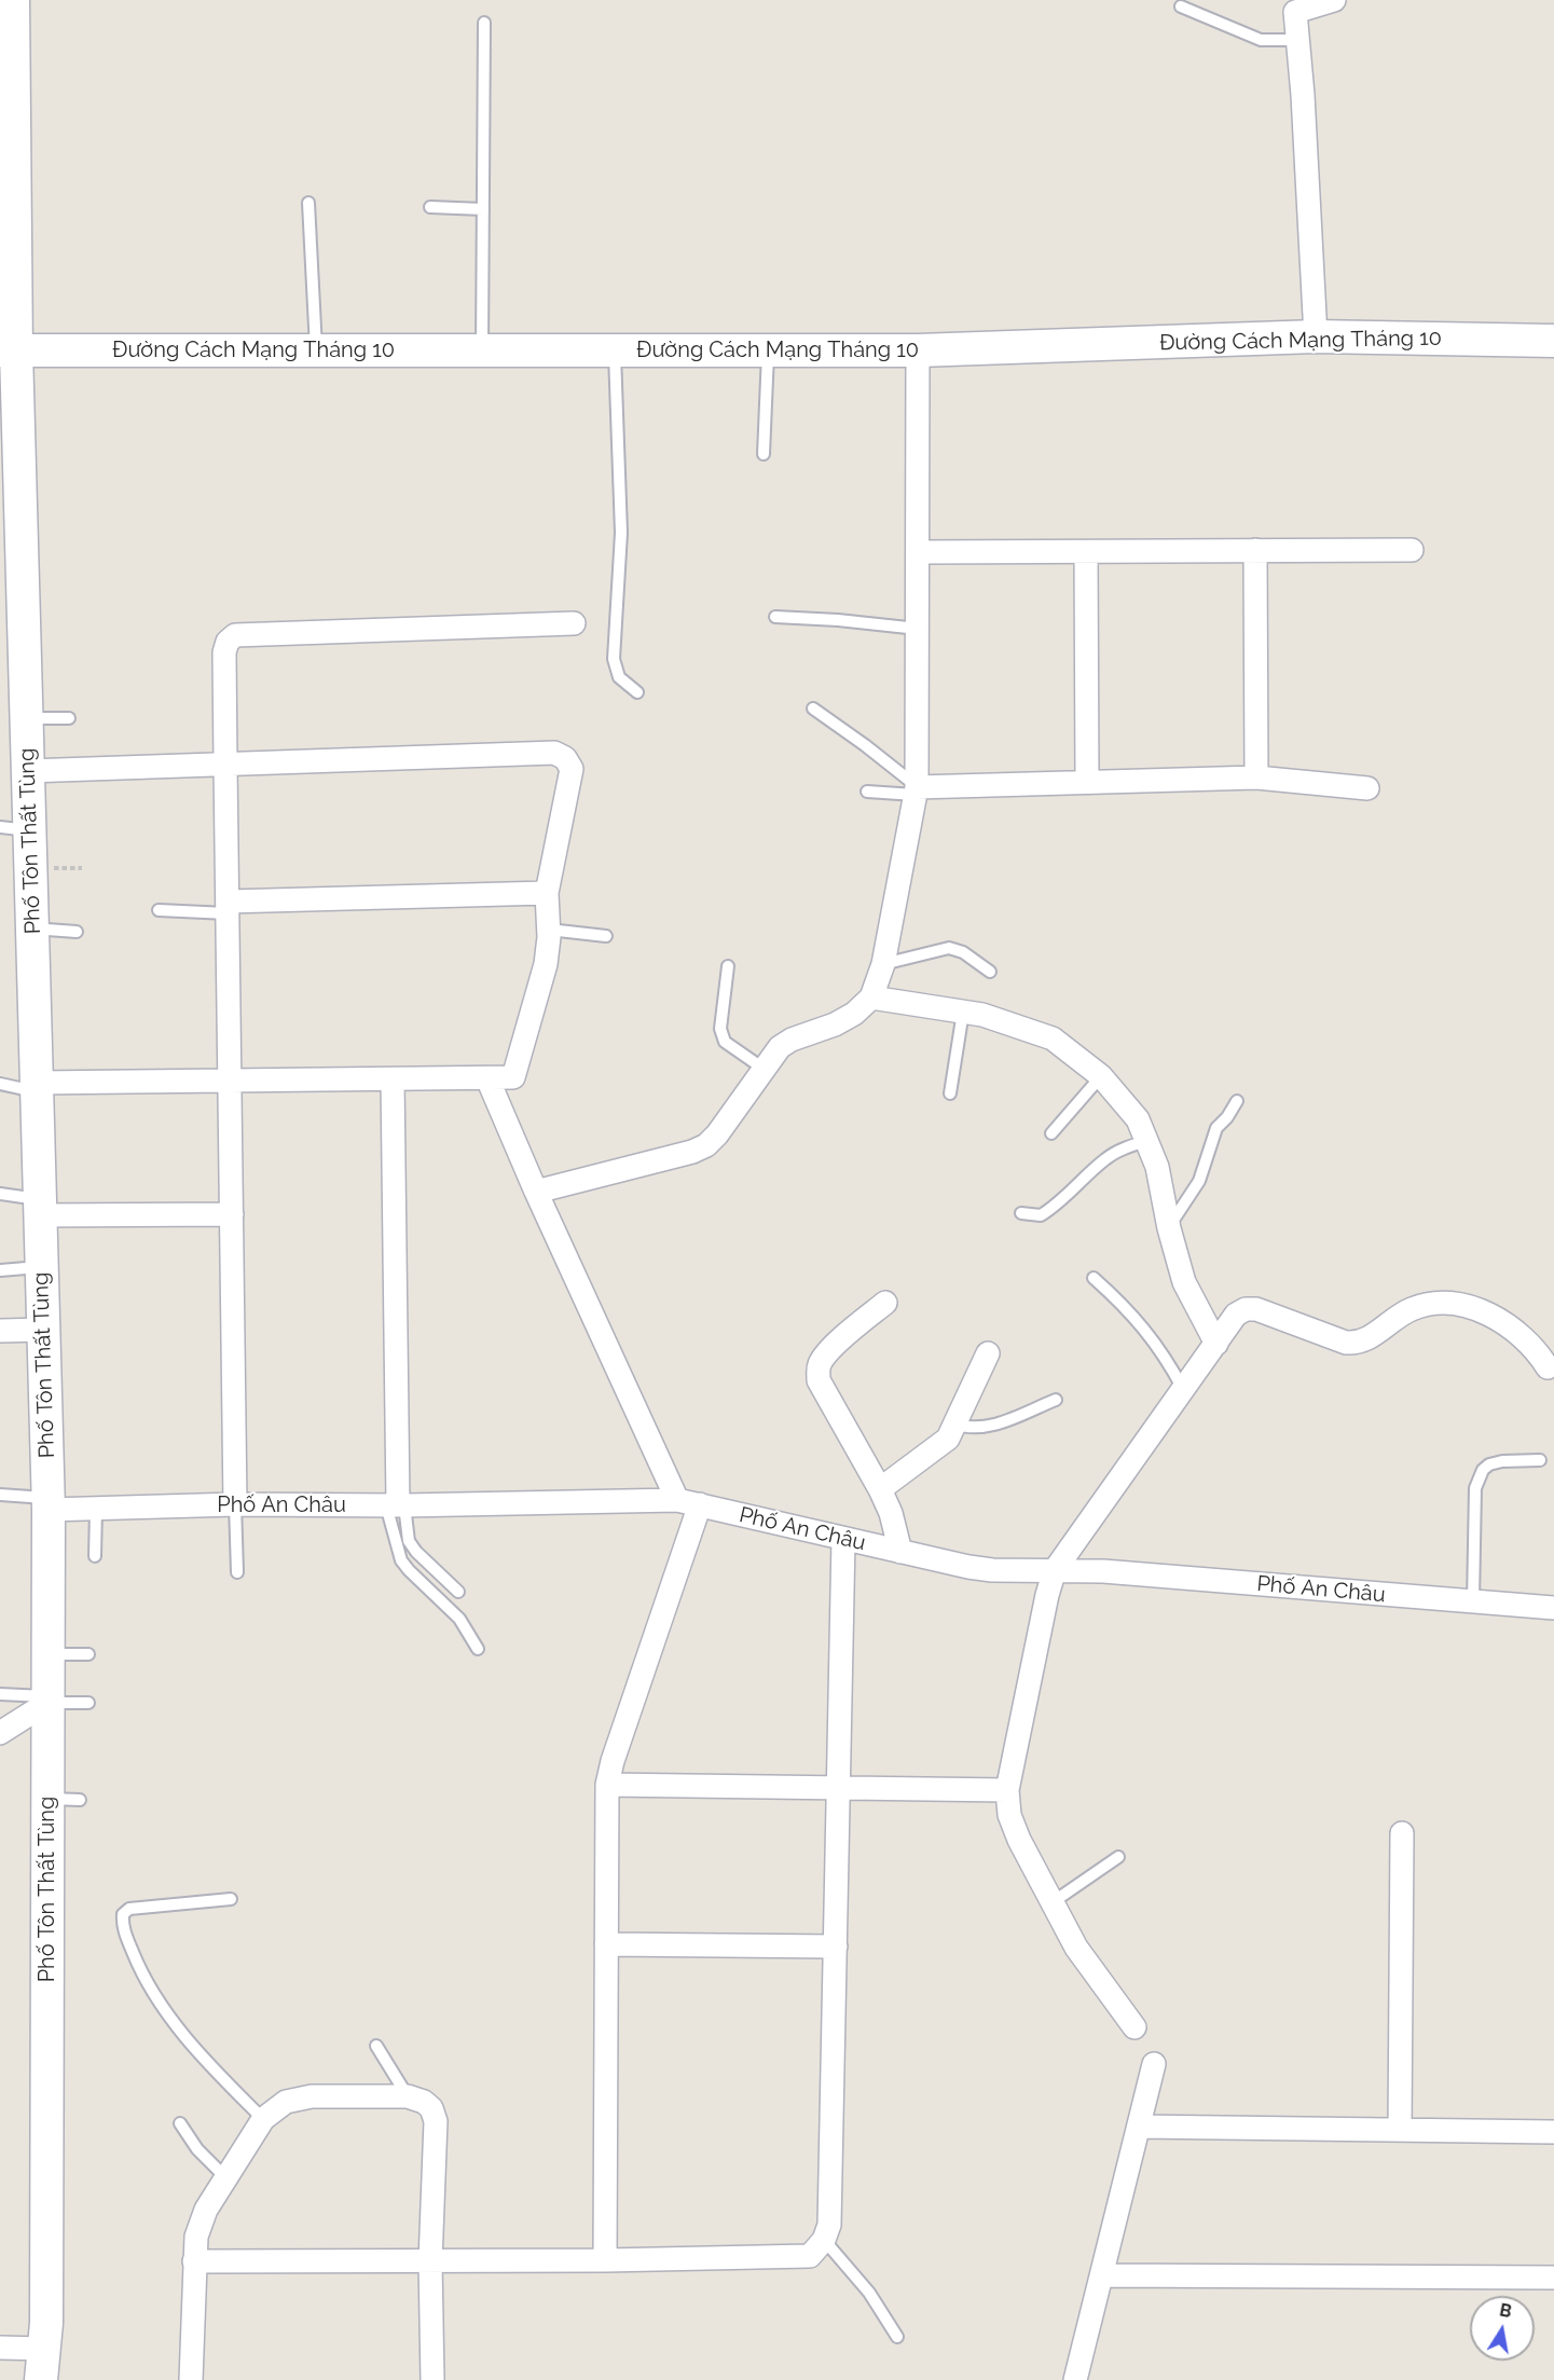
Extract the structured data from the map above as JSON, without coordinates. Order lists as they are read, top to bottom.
{
  "streets": {
    "street": ["Đường Cách Mạng Tháng 10", "Phố Tôn Thất Tùng", "Phố An Châu"]
  },
  "crossings": [
    ["Đường Cách Mạng Tháng 10", "Phố Tôn Thất Tùng"],
    ["Phố Tôn Thất Tùng", "Phố An Châu"]
  ],
  "north": "top"
}
